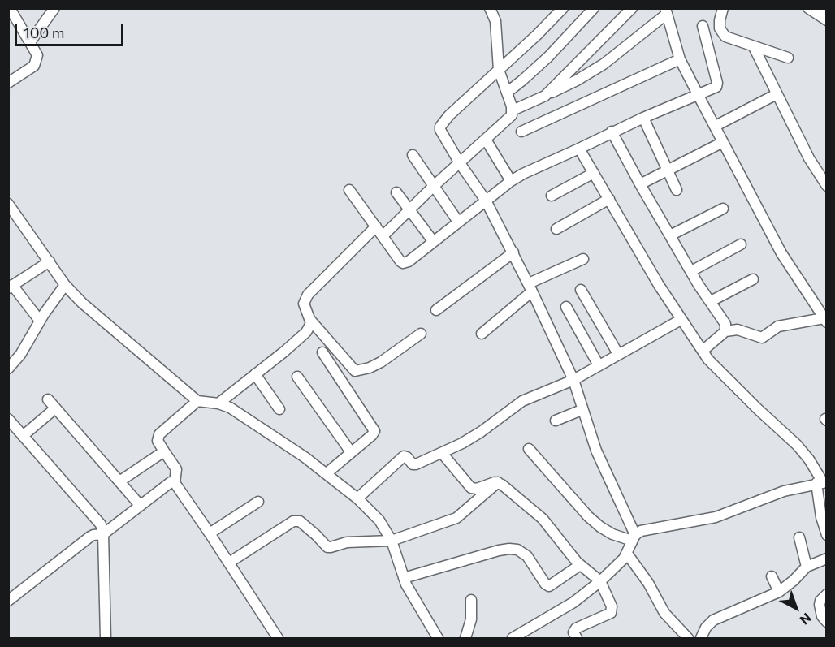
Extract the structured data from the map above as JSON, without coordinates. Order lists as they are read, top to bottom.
{
  "scale_bar": "100 m",
  "north": "bottom right"
}
